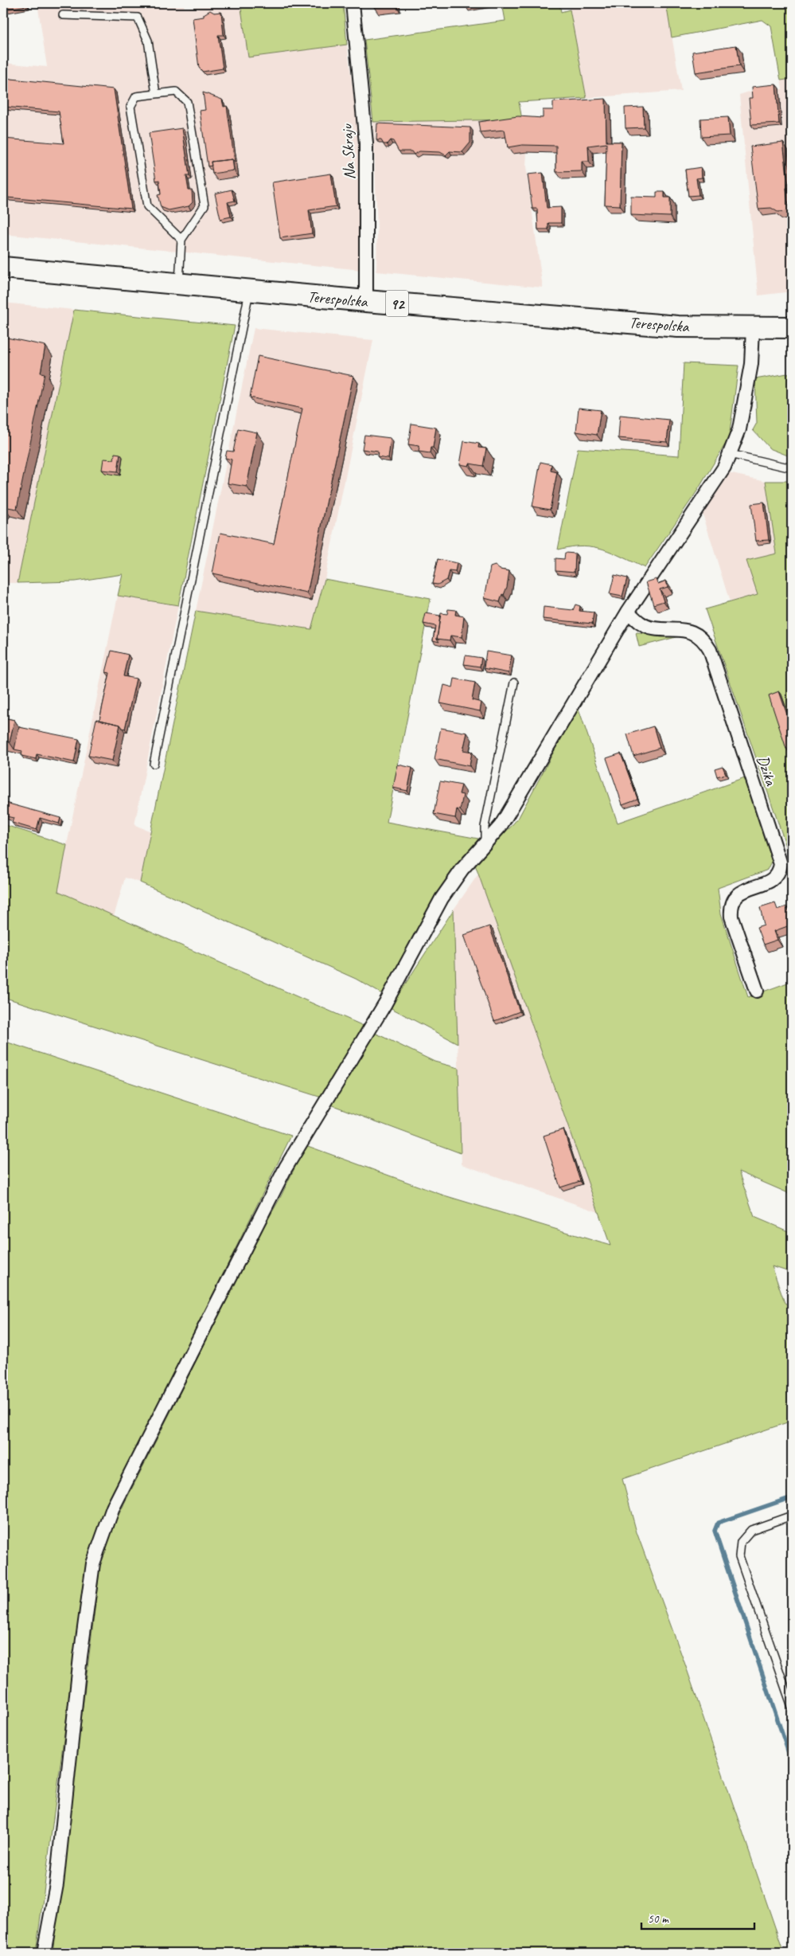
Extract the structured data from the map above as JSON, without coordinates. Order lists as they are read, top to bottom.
{
  "streets": {
    "main road": ["Terespolska", "92"],
    "street": ["Na Skraju", "Dzika"]
  },
  "crossings": [
    ["Na Skraju", "Terespolska"]
  ],
  "scale_bar": "50 m"
}
